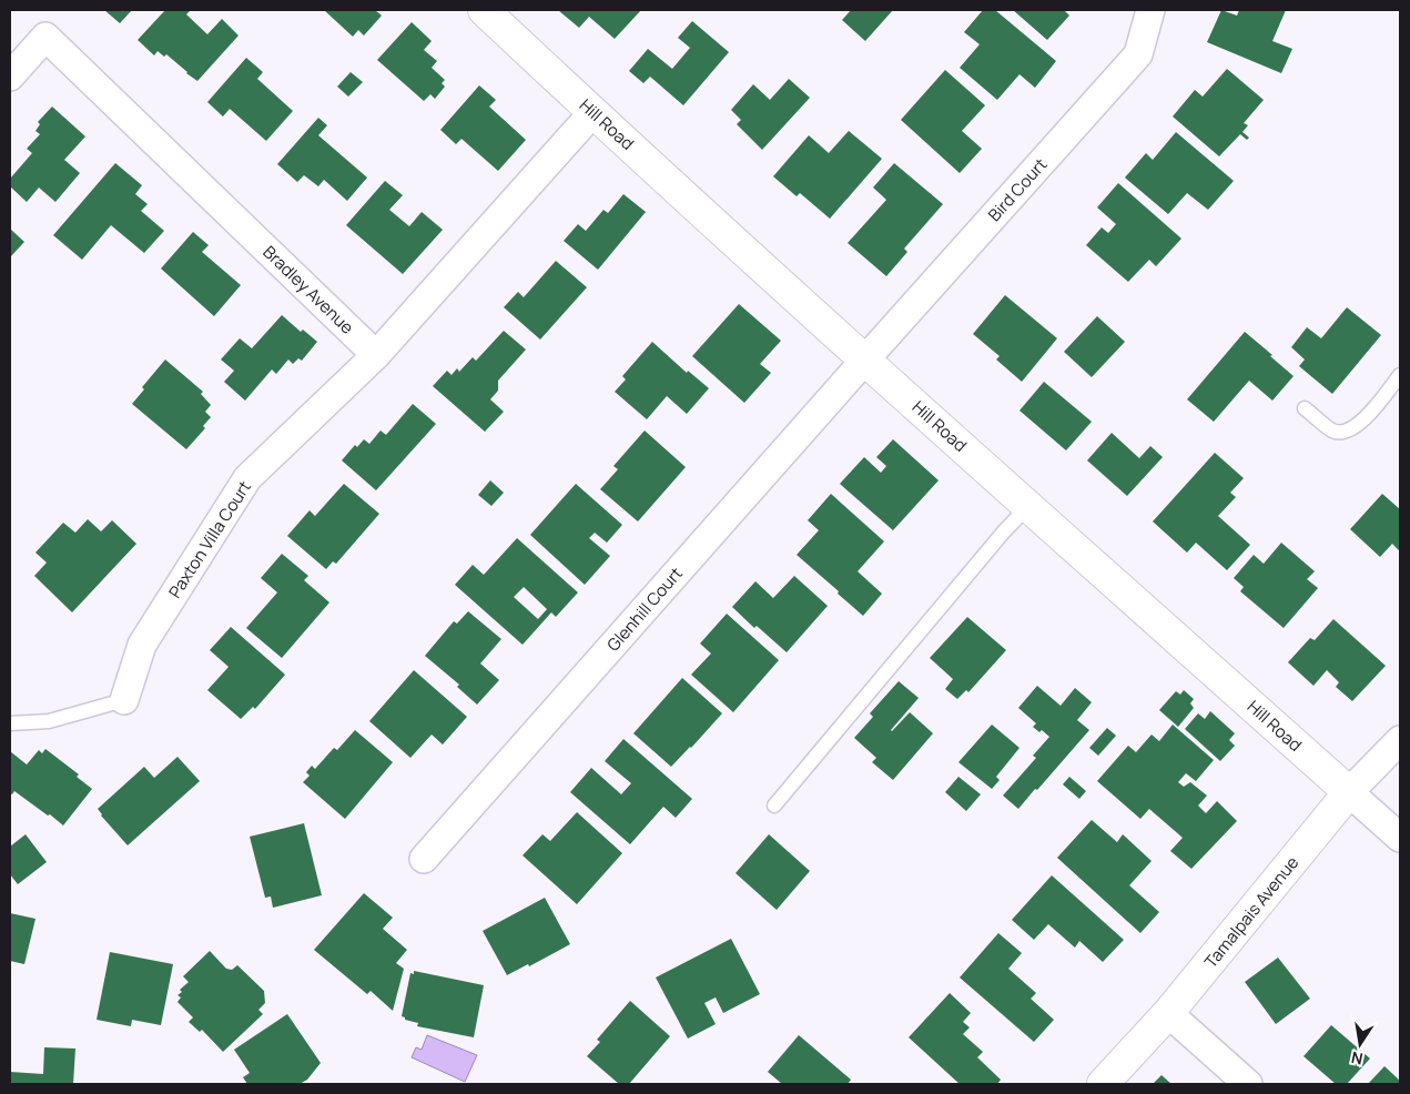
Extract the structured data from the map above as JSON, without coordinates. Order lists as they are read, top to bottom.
{
  "streets": {
    "street": [
      "Hill Road",
      "Bird Court",
      "Bradley Avenue",
      "Paxton Villa Court",
      "Glenhill Court",
      "Tamalpais Avenue"
    ]
  },
  "crossings": [
    ["Hill Road", "Bird Court"],
    ["Hill Road", "Glenhill Court"],
    ["Hill Road", "Tamalpais Avenue"],
    ["Bird Court", "Glenhill Court"],
    ["Bradley Avenue", "Paxton Villa Court"]
  ],
  "north": "bottom"
}
